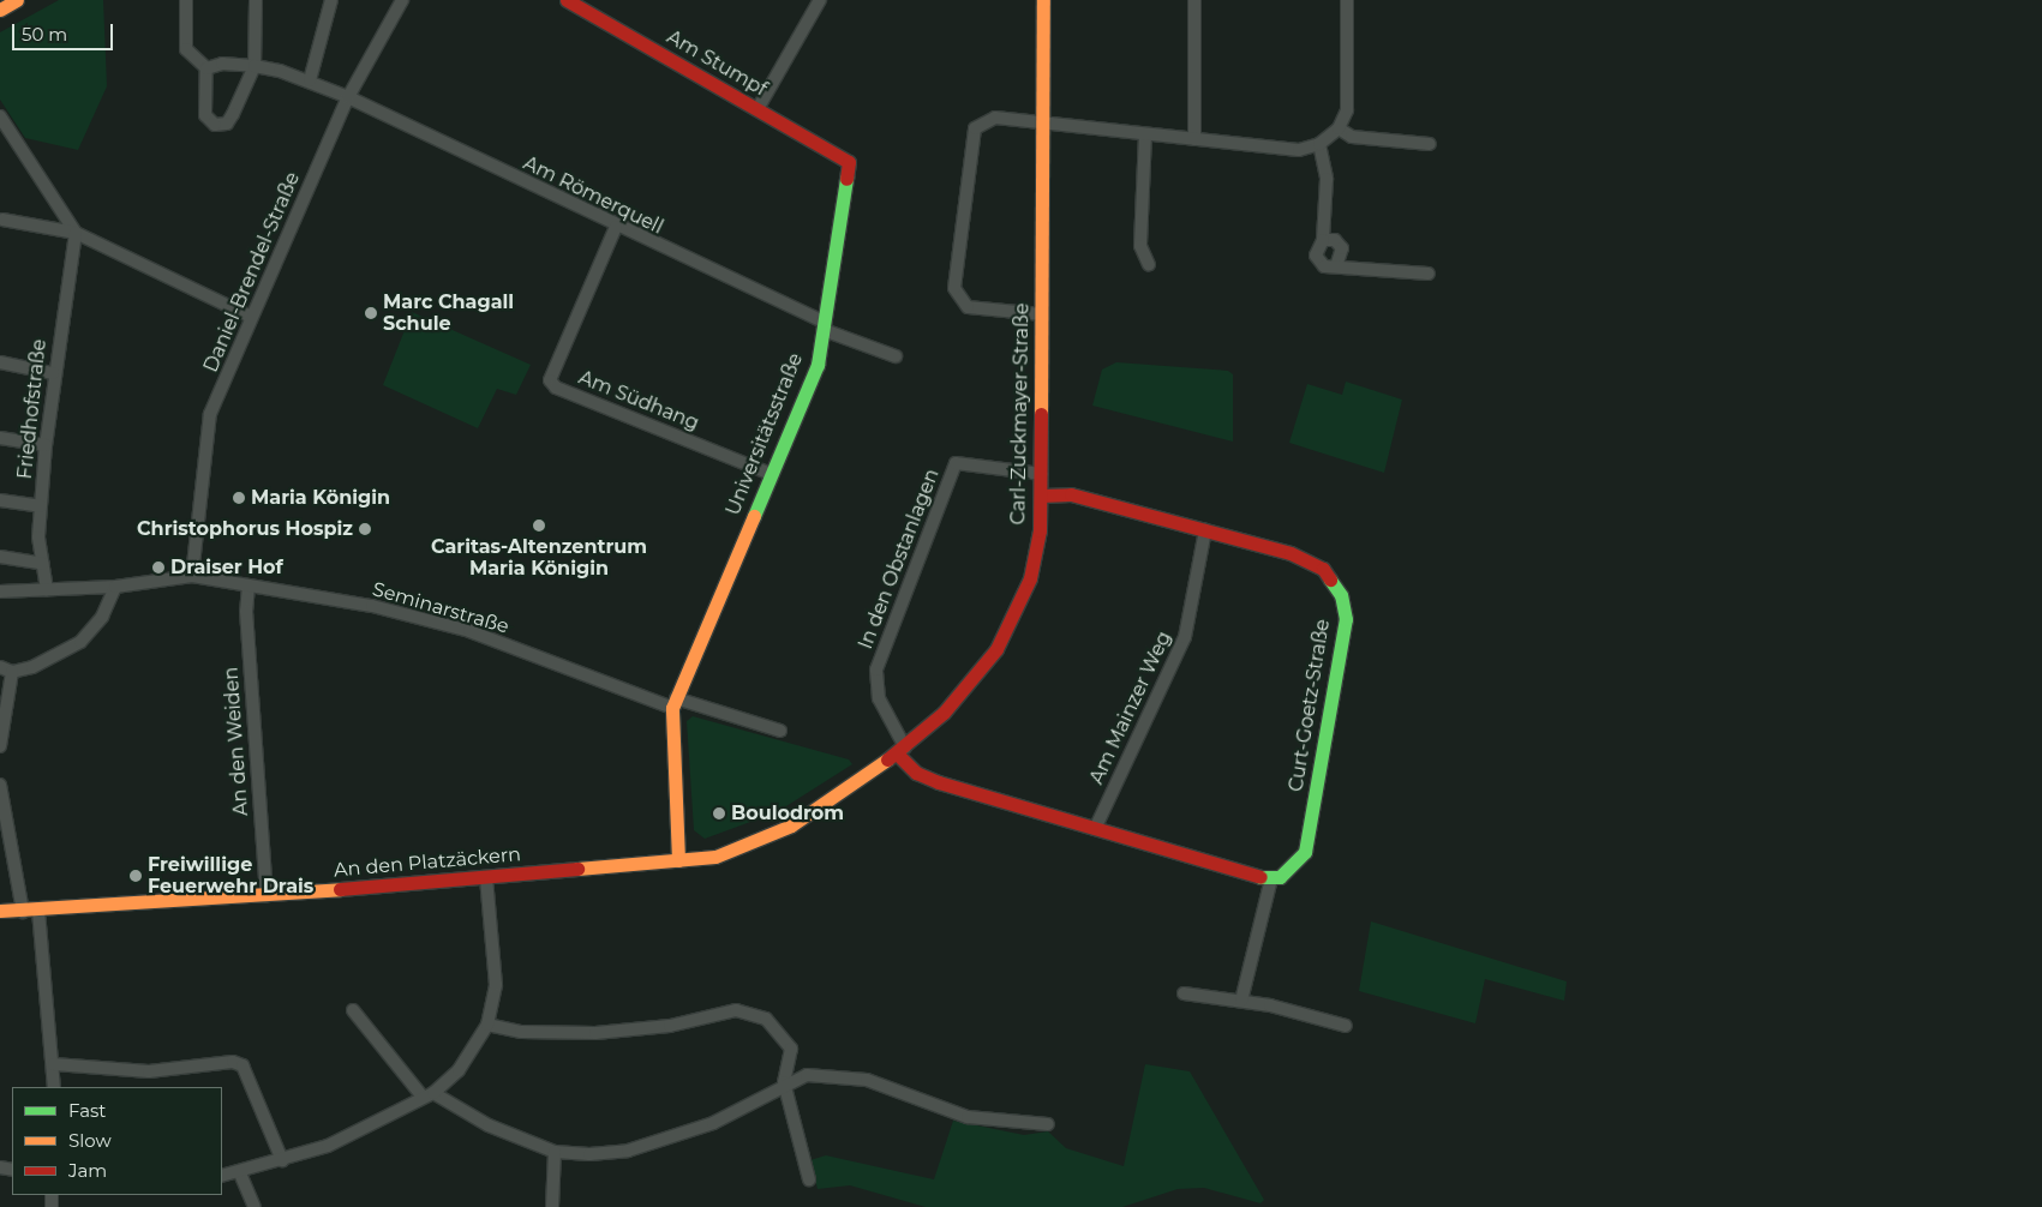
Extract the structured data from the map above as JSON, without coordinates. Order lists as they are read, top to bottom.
{
  "streets": {
    "street": [
      "Am Stumpf",
      "Am Römerquell",
      "Daniel-Brendel-Straße",
      "Am Südhang",
      "Friedhofstraße",
      "Carl-Zuckmayer-Straße",
      "Universitätsstraße",
      "In den Obstanlagen",
      "Seminarstraße",
      "Curt-Goetz-Straße",
      "Am Mainzer Weg",
      "An den Weiden",
      "An den Platzäckern"
    ]
  },
  "crossings": [
    ["Am Stumpf", "Universitätsstraße"],
    ["Am Römerquell", "Daniel-Brendel-Straße"],
    ["Am Römerquell", "Am Südhang"],
    ["Am Römerquell", "Universitätsstraße"],
    ["Daniel-Brendel-Straße", "Seminarstraße"],
    ["Am Südhang", "Universitätsstraße"],
    ["Friedhofstraße", "Seminarstraße"],
    ["Carl-Zuckmayer-Straße", "In den Obstanlagen"],
    ["Carl-Zuckmayer-Straße", "Curt-Goetz-Straße"],
    ["Carl-Zuckmayer-Straße", "An den Platzäckern"],
    ["Universitätsstraße", "Seminarstraße"],
    ["Seminarstraße", "An den Weiden"],
    ["Curt-Goetz-Straße", "Am Mainzer Weg"],
    ["An den Weiden", "An den Platzäckern"]
  ],
  "places": [
    "Marc Chagall Schule",
    "Maria Königin",
    "Caritas-Altenzentrum Maria Königin",
    "Christophorus Hospiz",
    "Draiser Hof",
    "Boulodrom",
    "Freiwillige Feuerwehr Drais"
  ],
  "legend": ["Fast", "Slow", "Jam"],
  "scale_bar": "50 m"
}
